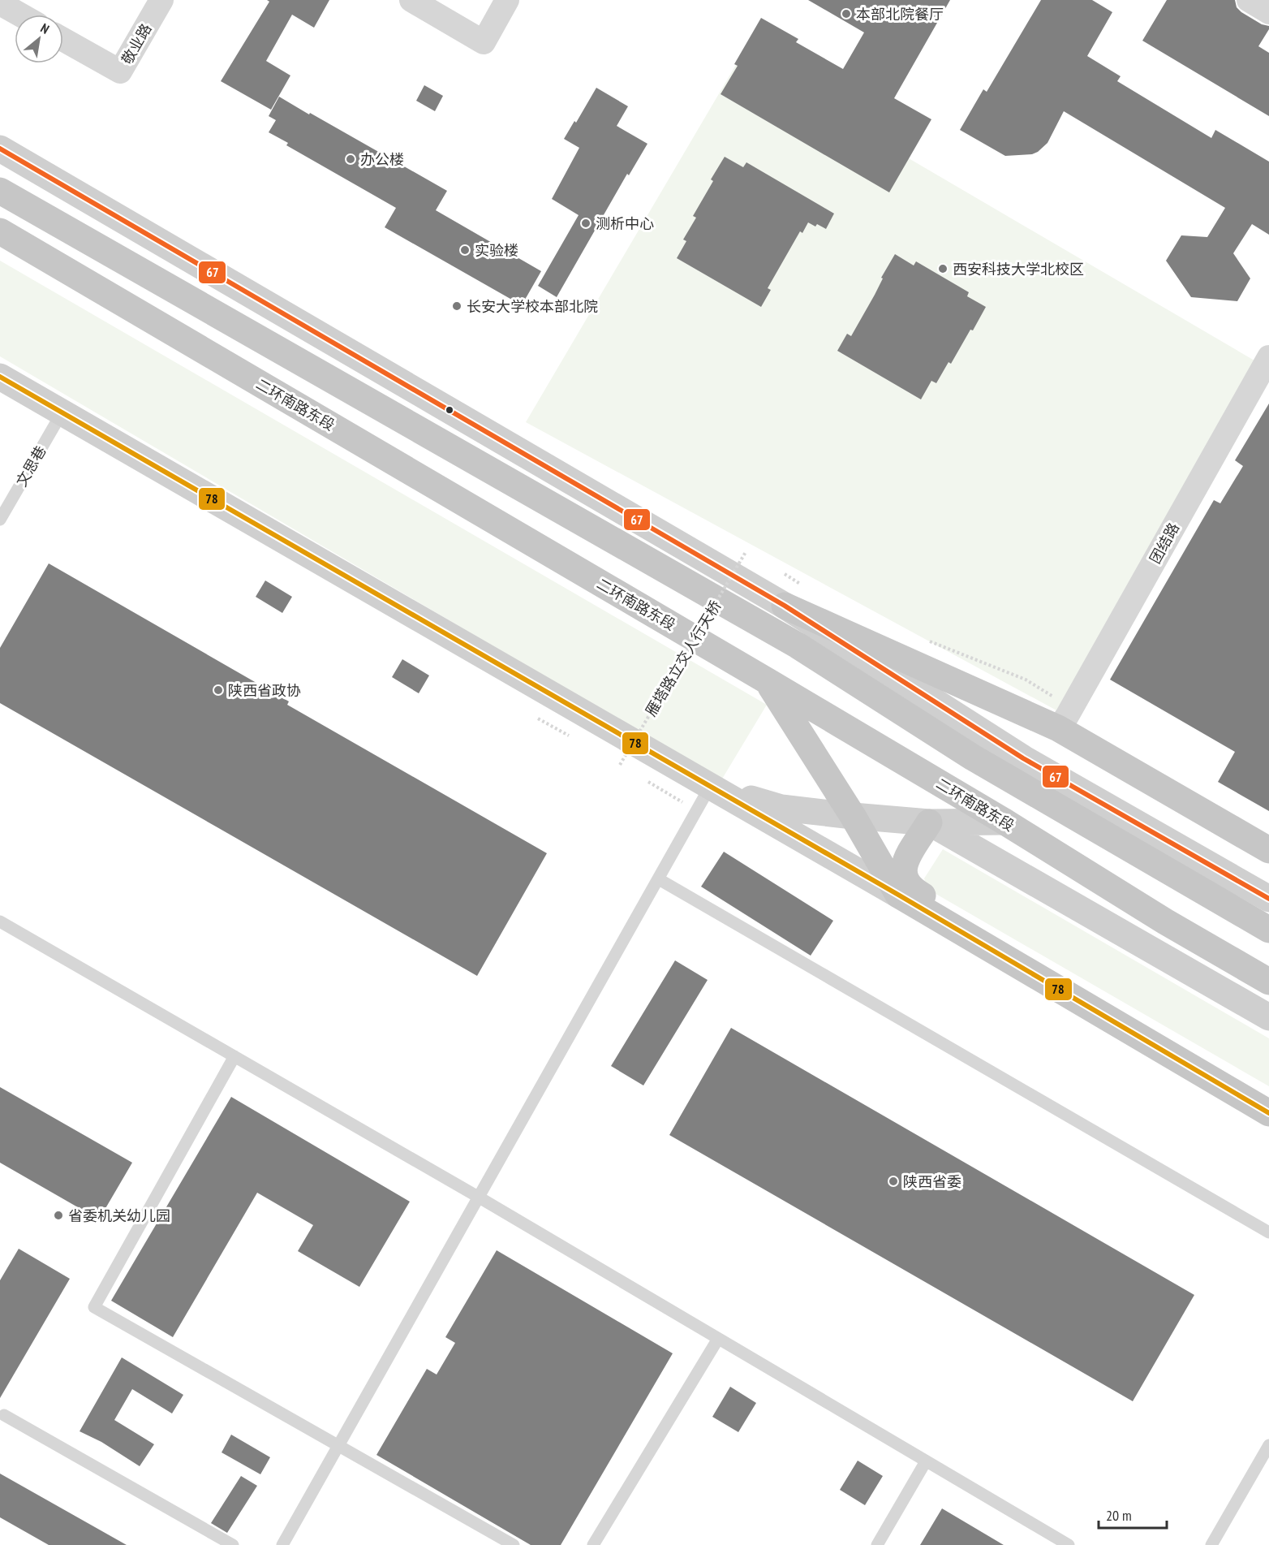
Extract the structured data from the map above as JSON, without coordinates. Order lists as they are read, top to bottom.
{
  "streets": {
    "highway": ["二环南路东段"],
    "street": ["敬业路", "团结路"],
    "lane": ["文思巷"],
    "path": ["雁塔路立交人行天桥"]
  },
  "places": [
    "本部北院餐厅",
    "办公楼",
    "测析中心",
    "实验楼",
    "西安科技大学北校区",
    "长安大学校本部北院",
    "陕西省政协",
    "陕西省委",
    "省委机关幼儿园"
  ],
  "lines": ["transit line 67", "transit line 78"],
  "scale_bar": "20 m",
  "north": "top right"
}
